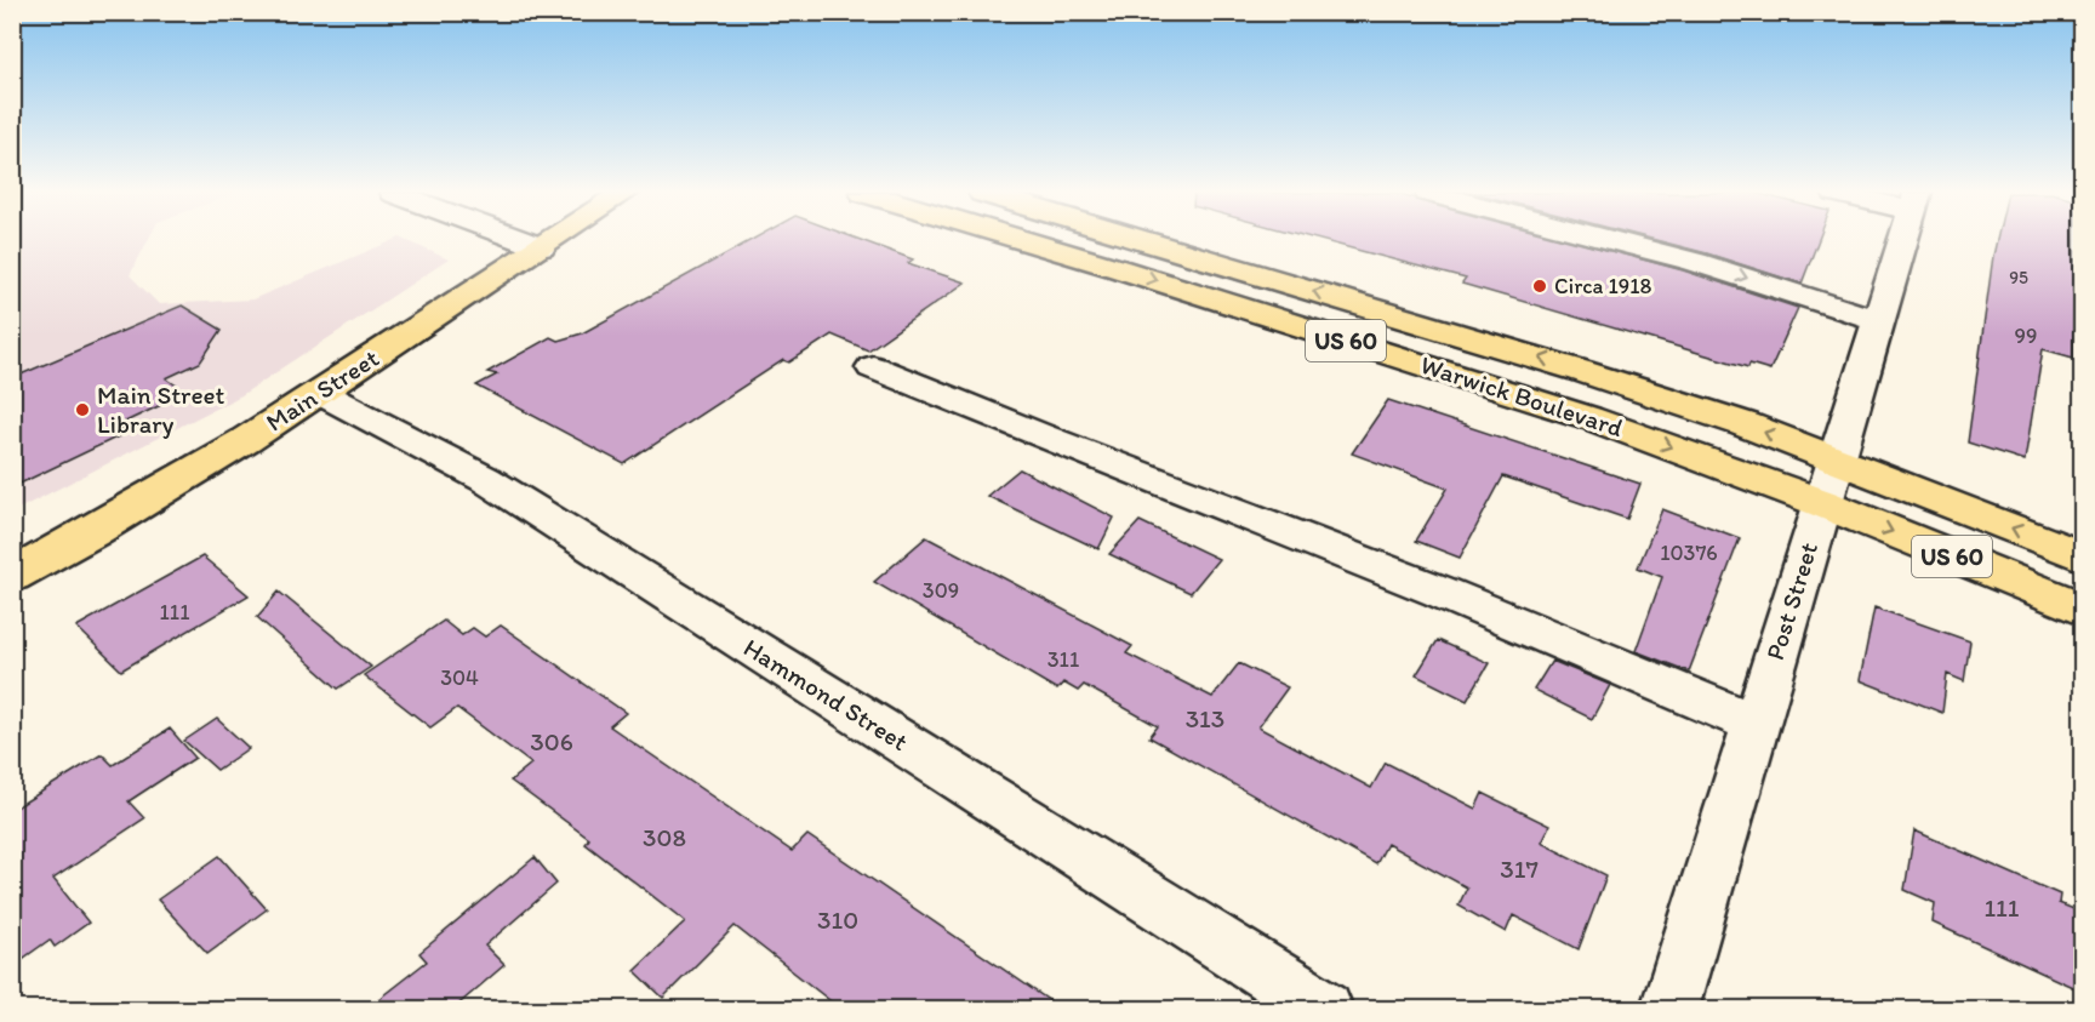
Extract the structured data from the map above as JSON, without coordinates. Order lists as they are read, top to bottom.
{
  "streets": {
    "main road": ["US 60", "Main Street", "Warwick Boulevard"],
    "street": ["Post Street", "Hammond Street"]
  },
  "crossings": [
    ["Main Street", "Hammond Street"],
    ["Warwick Boulevard", "Post Street"]
  ],
  "places": ["Circa 1918", "Main Street Library"],
  "house_numbers": [
    "95",
    "99",
    "10376",
    "309",
    "111",
    "311",
    "304",
    "313",
    "306",
    "308",
    "317",
    "111",
    "310"
  ]
}
